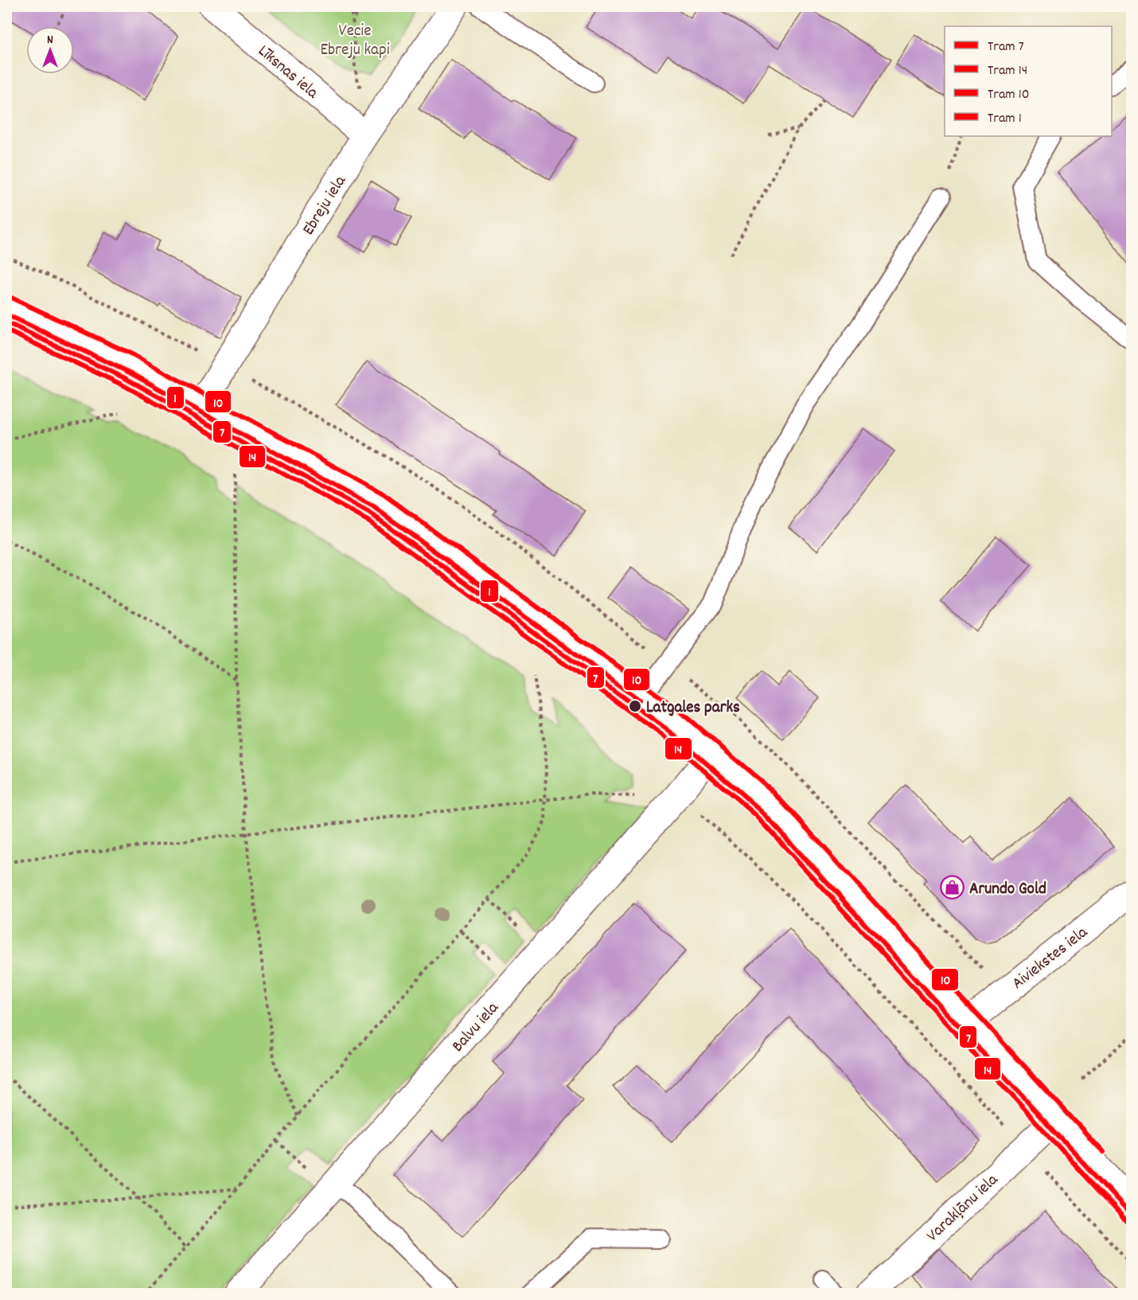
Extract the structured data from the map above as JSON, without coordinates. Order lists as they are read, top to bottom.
{
  "streets": {
    "street": [
      "Līksnas iela",
      "Ebreju iela",
      "Aiviekstes iela",
      "Balvu iela",
      "Varakļānu iela"
    ]
  },
  "crossings": [
    ["Līksnas iela", "Ebreju iela"]
  ],
  "parks": ["Vecie Ebreju kapi"],
  "places": {
    "other": ["Latgales parks"],
    "shop": ["Arundo Gold"]
  },
  "lines": [
    "tram line 10",
    "tram line 1",
    "tram line 7",
    "tram line 14"
  ],
  "legend": [
    "Tram 7",
    "Tram 14",
    "Tram 10",
    "Tram 1"
  ],
  "north": "top"
}
